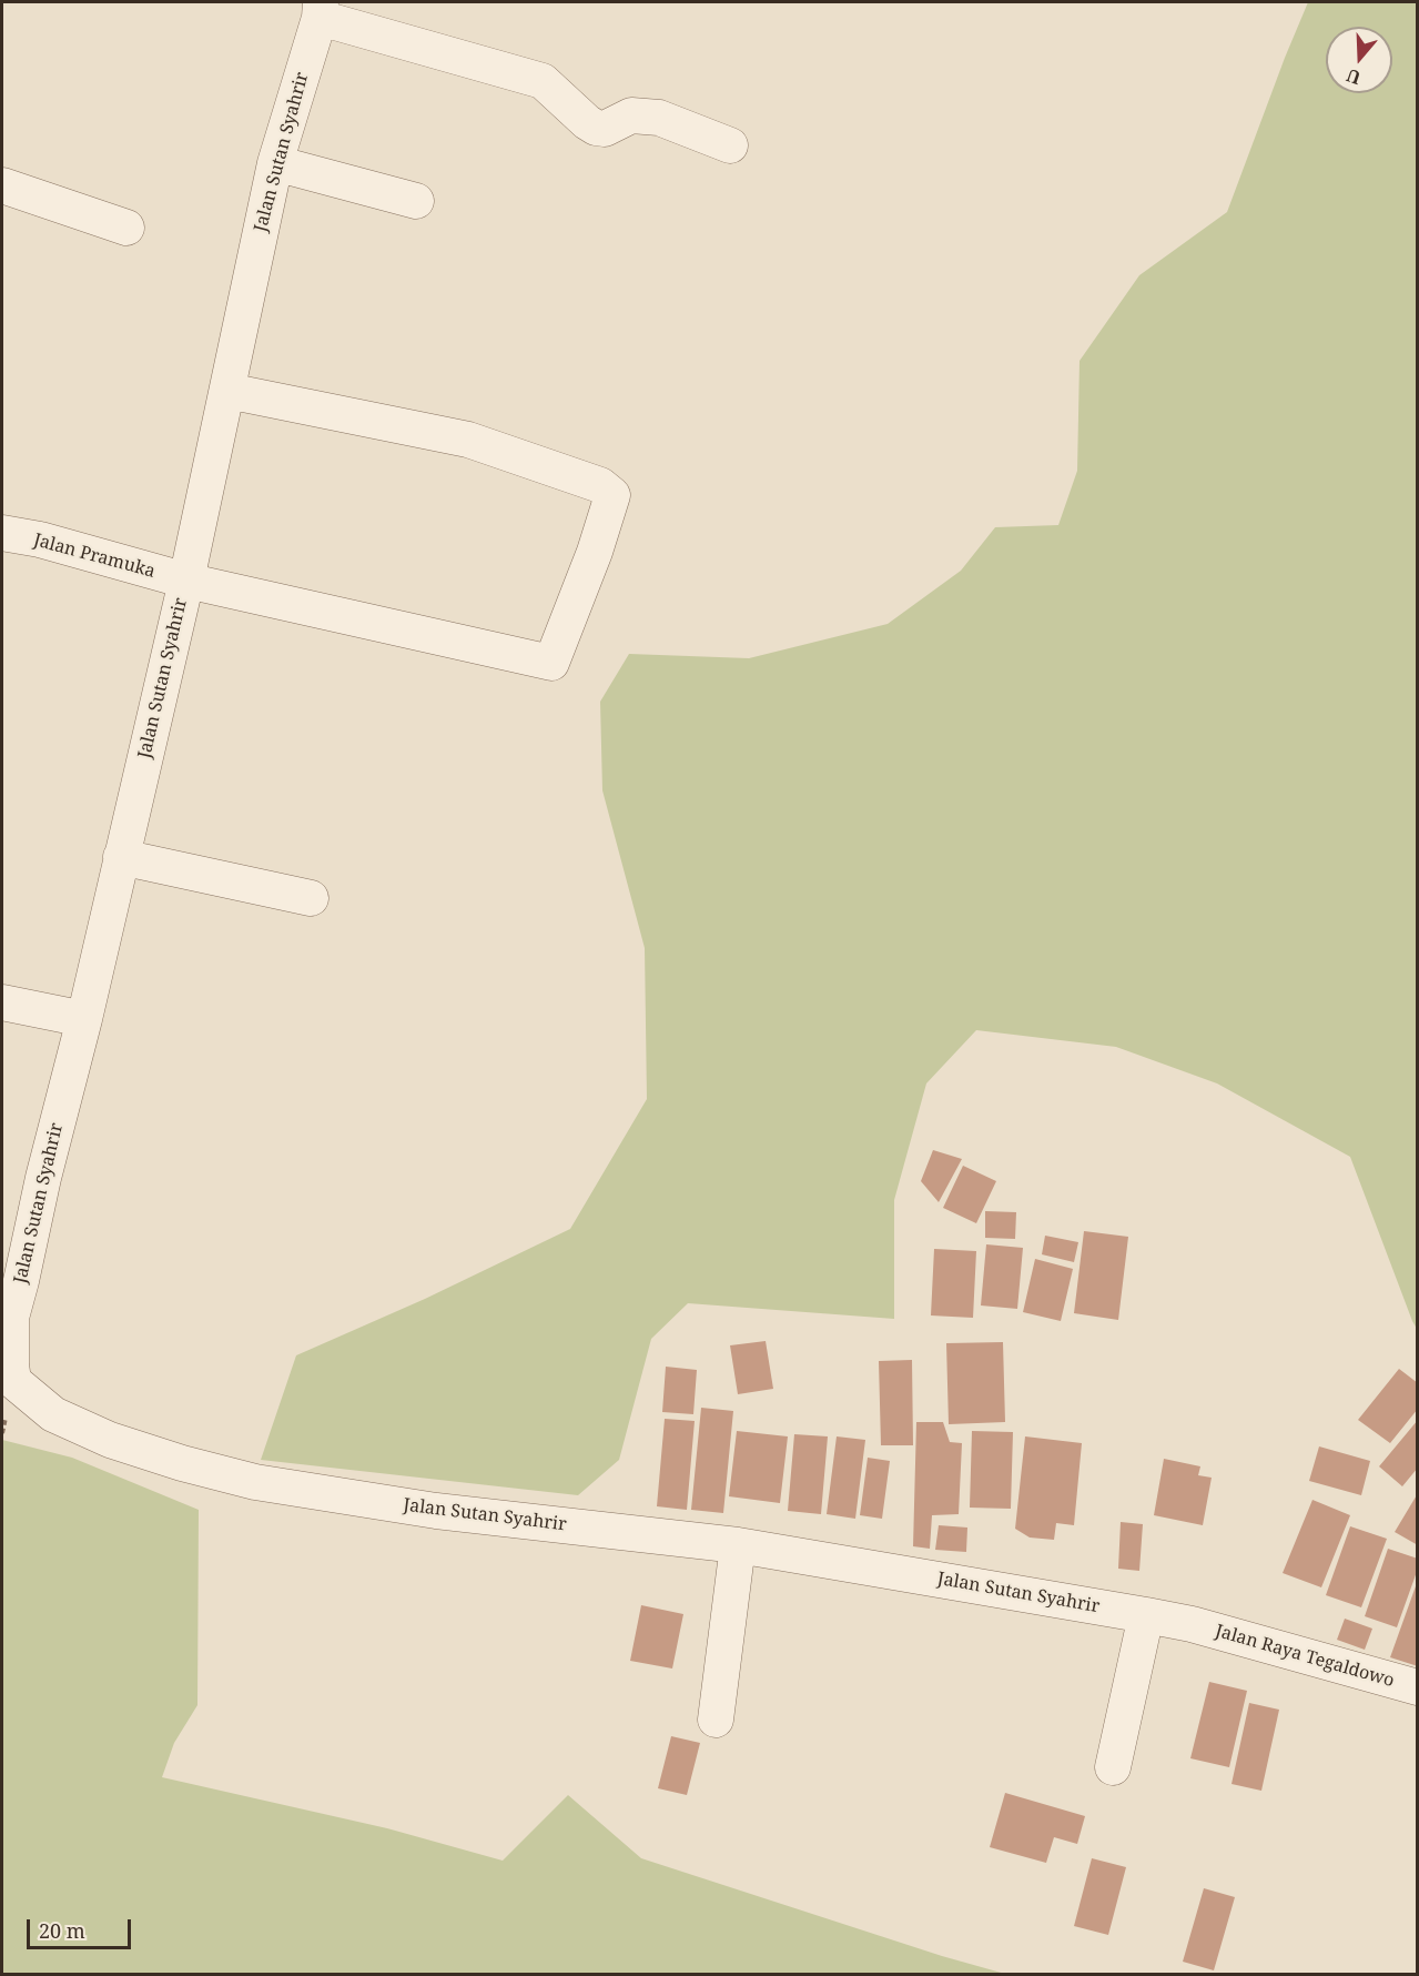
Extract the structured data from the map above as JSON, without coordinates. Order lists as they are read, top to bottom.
{
  "streets": {
    "street": ["Jalan Sutan Syahrir", "Jalan Pramuka", "Jalan Raya Tegaldowo"]
  },
  "crossings": [
    ["Jalan Sutan Syahrir", "Jalan Pramuka"],
    ["Jalan Sutan Syahrir", "Jalan Raya Tegaldowo"]
  ],
  "scale_bar": "20 m",
  "north": "bottom"
}
